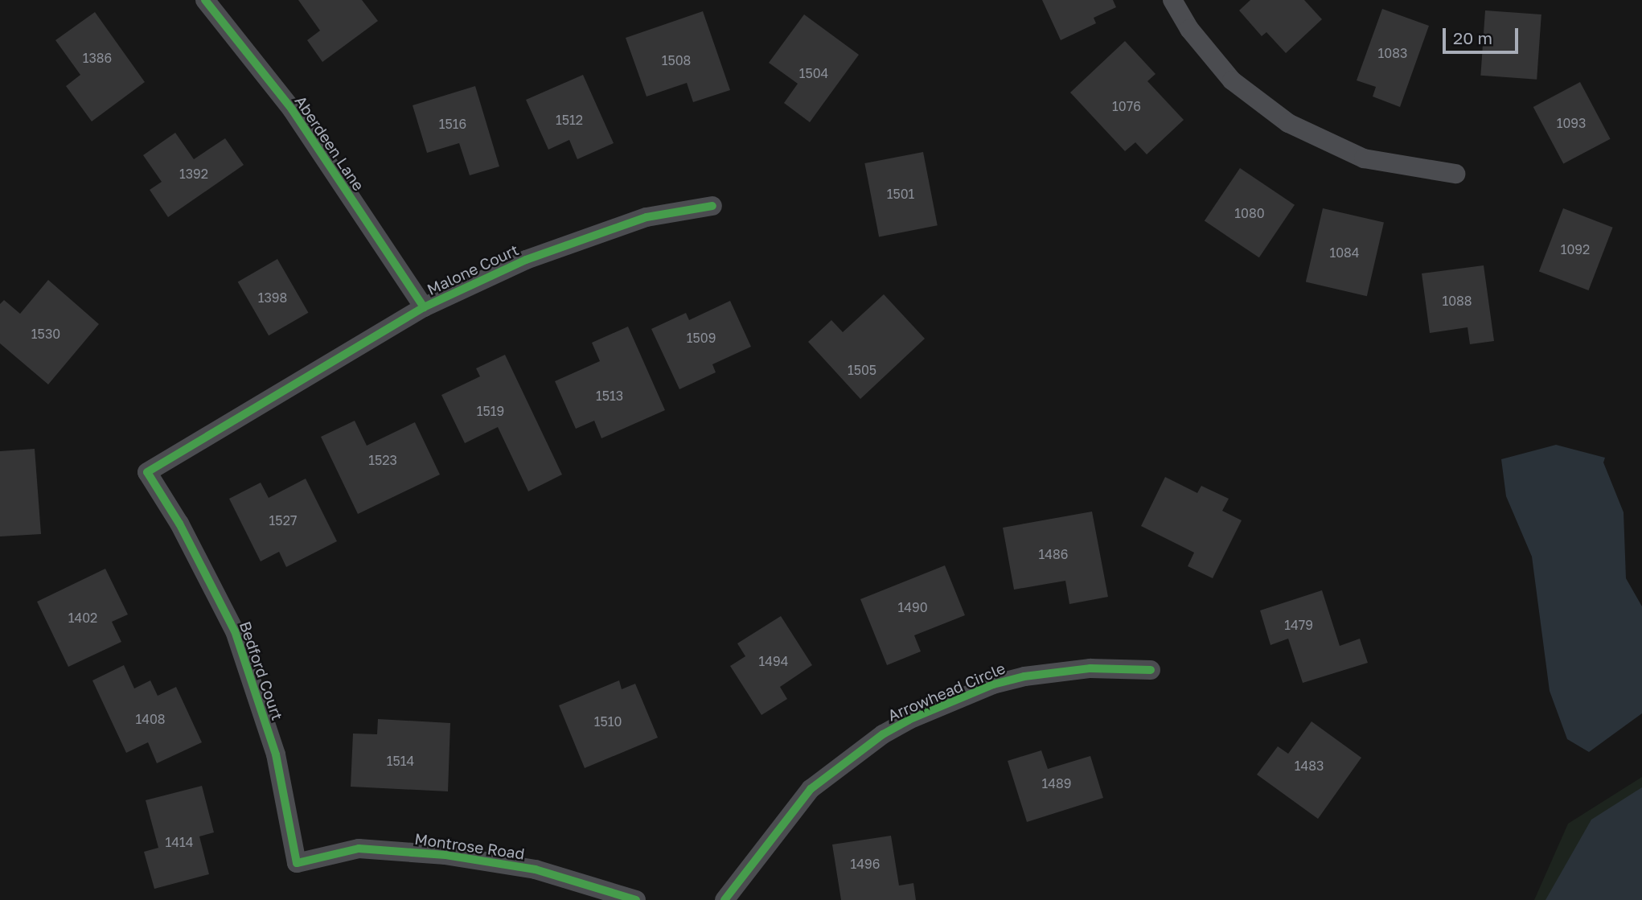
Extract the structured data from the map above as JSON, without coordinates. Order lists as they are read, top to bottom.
{
  "streets": {
    "street": [
      "Aberdeen Lane",
      "Malone Court",
      "Bedford Court",
      "Arrowhead Circle",
      "Montrose Road"
    ]
  },
  "crossings": [
    ["Aberdeen Lane", "Malone Court"],
    ["Malone Court", "Bedford Court"],
    ["Bedford Court", "Montrose Road"]
  ],
  "house_numbers": [
    "1083",
    "1386",
    "1508",
    "1504",
    "1076",
    "1512",
    "1093",
    "1516",
    "1392",
    "1501",
    "1080",
    "1092",
    "1084",
    "1398",
    "1088",
    "1530",
    "1509",
    "1505",
    "1513",
    "1519",
    "1523",
    "1527",
    "1486",
    "1490",
    "1402",
    "1479",
    "1494",
    "1408",
    "1510",
    "1514",
    "1483",
    "1489",
    "1414",
    "1496"
  ],
  "scale_bar": "20 m"
}
